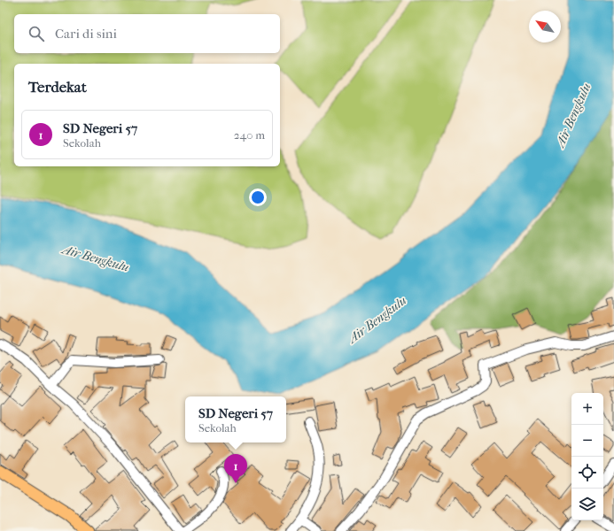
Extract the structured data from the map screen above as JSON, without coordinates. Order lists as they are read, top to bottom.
{
  "water": ["Air Bengkulu"],
  "north": "top left",
  "page": {
    "search": "Cari di sini",
    "heading": "Terdekat",
    "list": [
      {
        "mark": "1",
        "name": "SD Negeri 57",
        "note": "Sekolah",
        "value": "240 m"
      }
    ],
    "map_buttons": ["+", "−"],
    "popup": ["SD Negeri 57", "Sekolah"],
    "pins": "1"
  }
}
